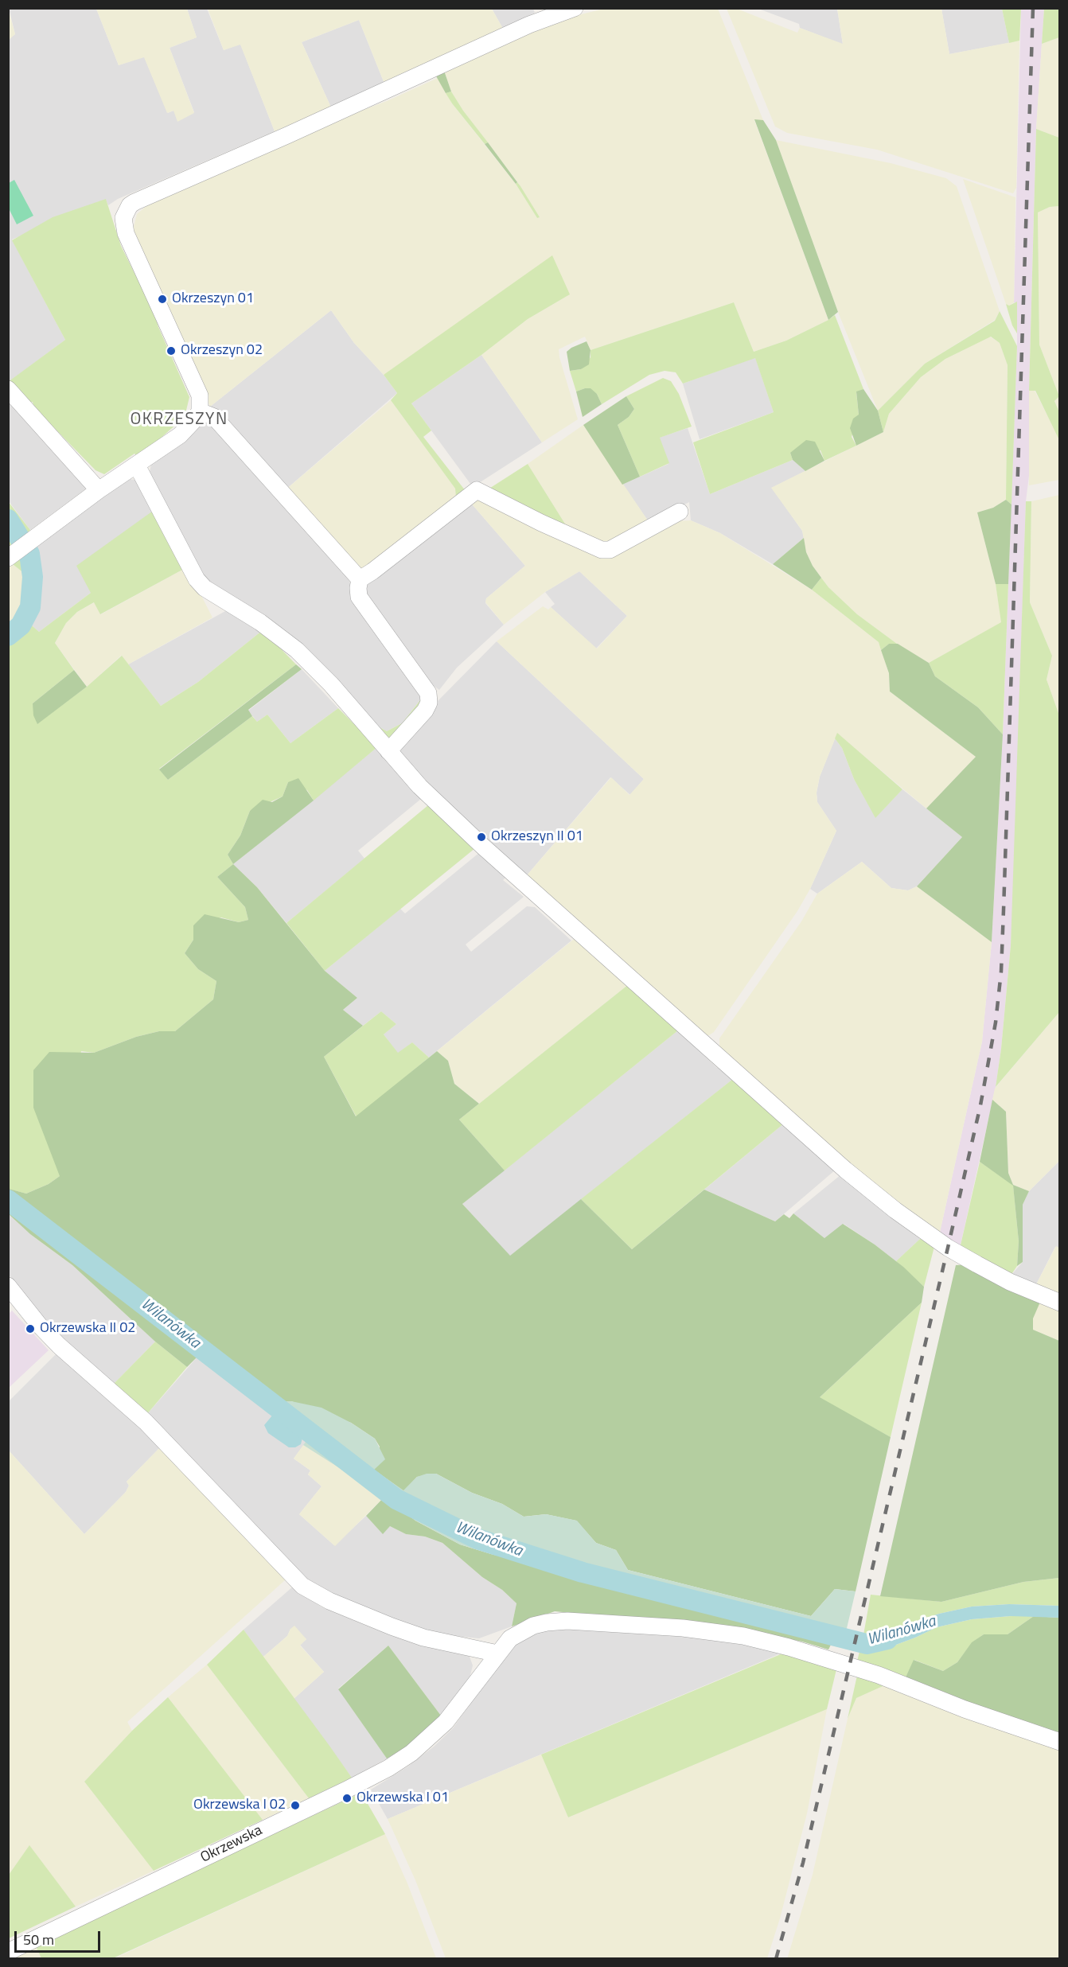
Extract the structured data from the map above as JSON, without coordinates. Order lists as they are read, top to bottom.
{
  "streets": {
    "street": ["Okrzewska"]
  },
  "districts": ["OKRZESZYN"],
  "water": ["Wilanówka"],
  "places": [
    "Okrzeszyn 01",
    "Okrzeszyn 02",
    "Okrzeszyn II 01",
    "Okrzewska II 02",
    "Okrzewska I 01",
    "Okrzewska I 02"
  ],
  "scale_bar": "50 m"
}
